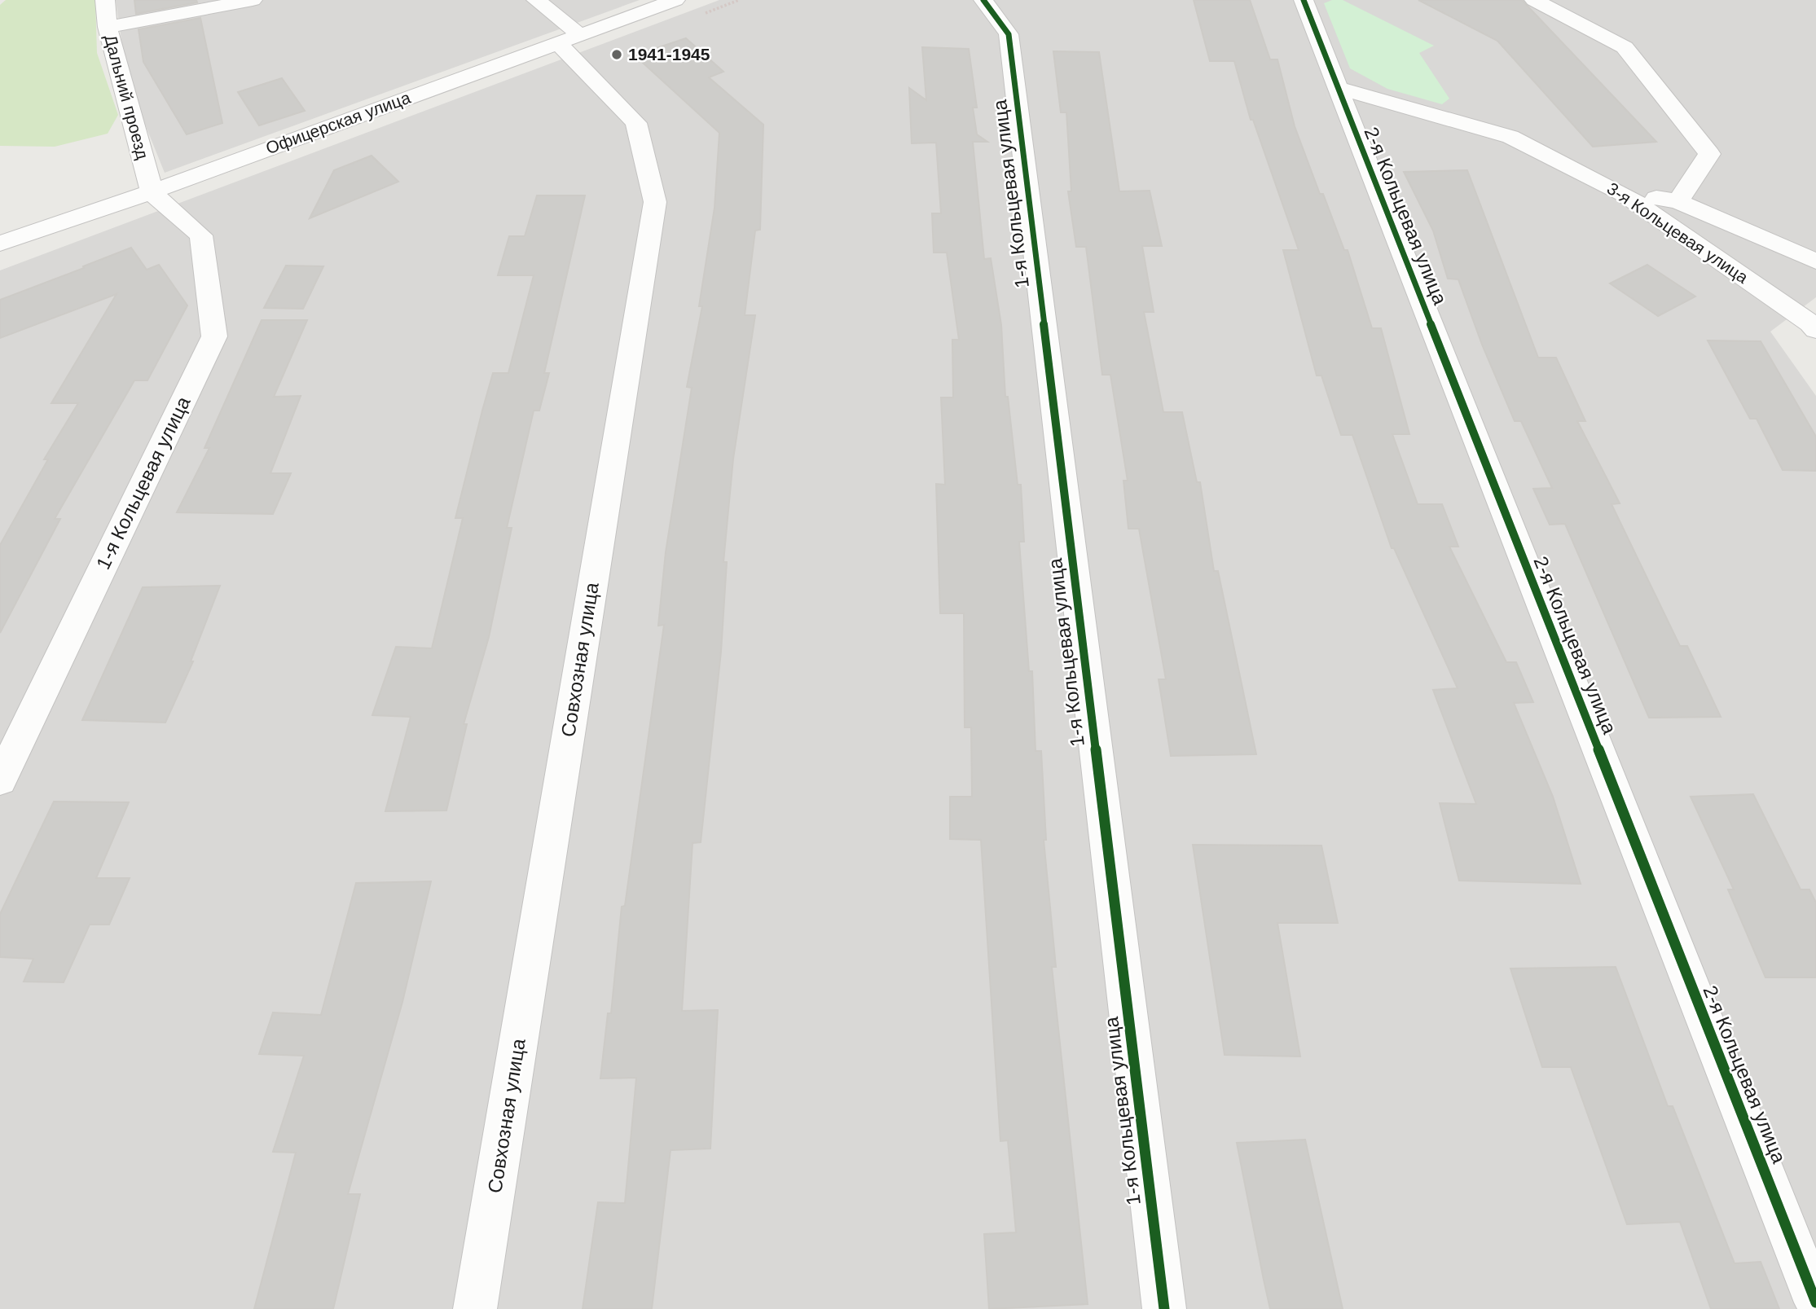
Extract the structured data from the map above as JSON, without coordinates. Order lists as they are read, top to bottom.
{
  "streets": {
    "street": [
      "Дальний проезд",
      "Офицерская улица",
      "1-я Кольцевая улица",
      "2-я Кольцевая улица",
      "3-я Кольцевая улица",
      "Совхозная улица"
    ]
  },
  "crossings": [
    ["Дальний проезд", "Офицерская улица"],
    ["Дальний проезд", "1-я Кольцевая улица"],
    ["Офицерская улица", "1-я Кольцевая улица"],
    ["Офицерская улица", "Совхозная улица"],
    ["2-я Кольцевая улица", "3-я Кольцевая улица"]
  ],
  "places": ["1941-1945"]
}
